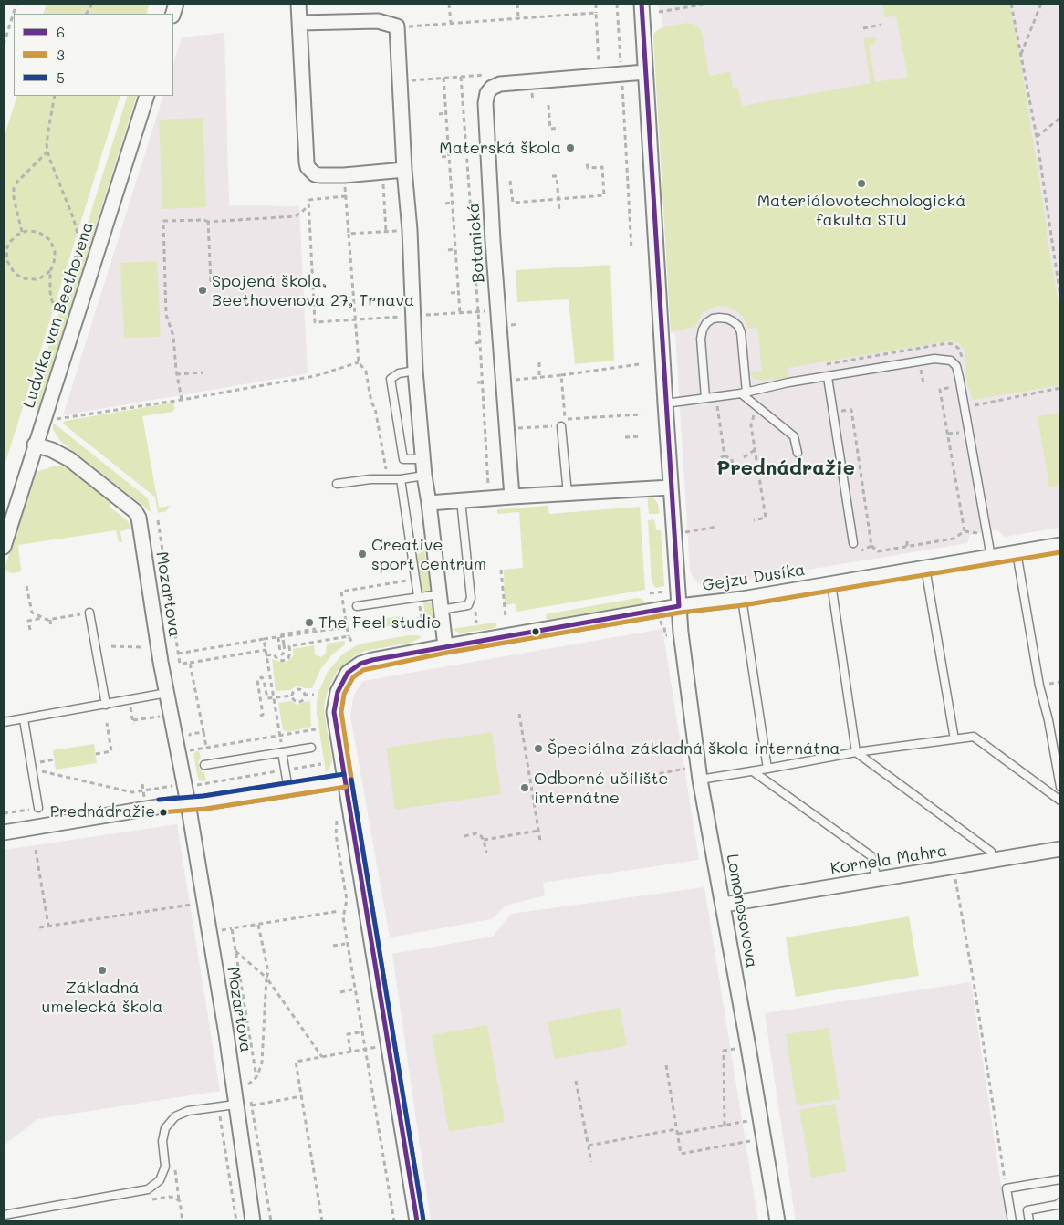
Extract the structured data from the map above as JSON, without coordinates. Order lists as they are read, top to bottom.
{
  "streets": {
    "street": [
      "Botanická",
      "Ludvika van Beethovena",
      "Gejzu Dusíka",
      "Mozartova",
      "Kornela Mahra",
      "Lomonosovova"
    ]
  },
  "crossings": [
    ["Ludvika van Beethovena", "Mozartova"],
    ["Gejzu Dusíka", "Lomonosovova"],
    ["Kornela Mahra", "Lomonosovova"]
  ],
  "districts": ["Prednádražie"],
  "places": [
    "Materská škola",
    "Materiálovotechnologická fakulta STU",
    "Spojená škola, Beethovenova 27, Trnava",
    "Creative sport centrum",
    "The Feel studio",
    "Špeciálna základná škola internátna",
    "Odborné učilište internátne",
    "Prednádražie",
    "Základná umelecká škola"
  ],
  "lines": ["transit line 6", "transit line 3", "transit line 5"],
  "legend": ["6", "3", "5"]
}
